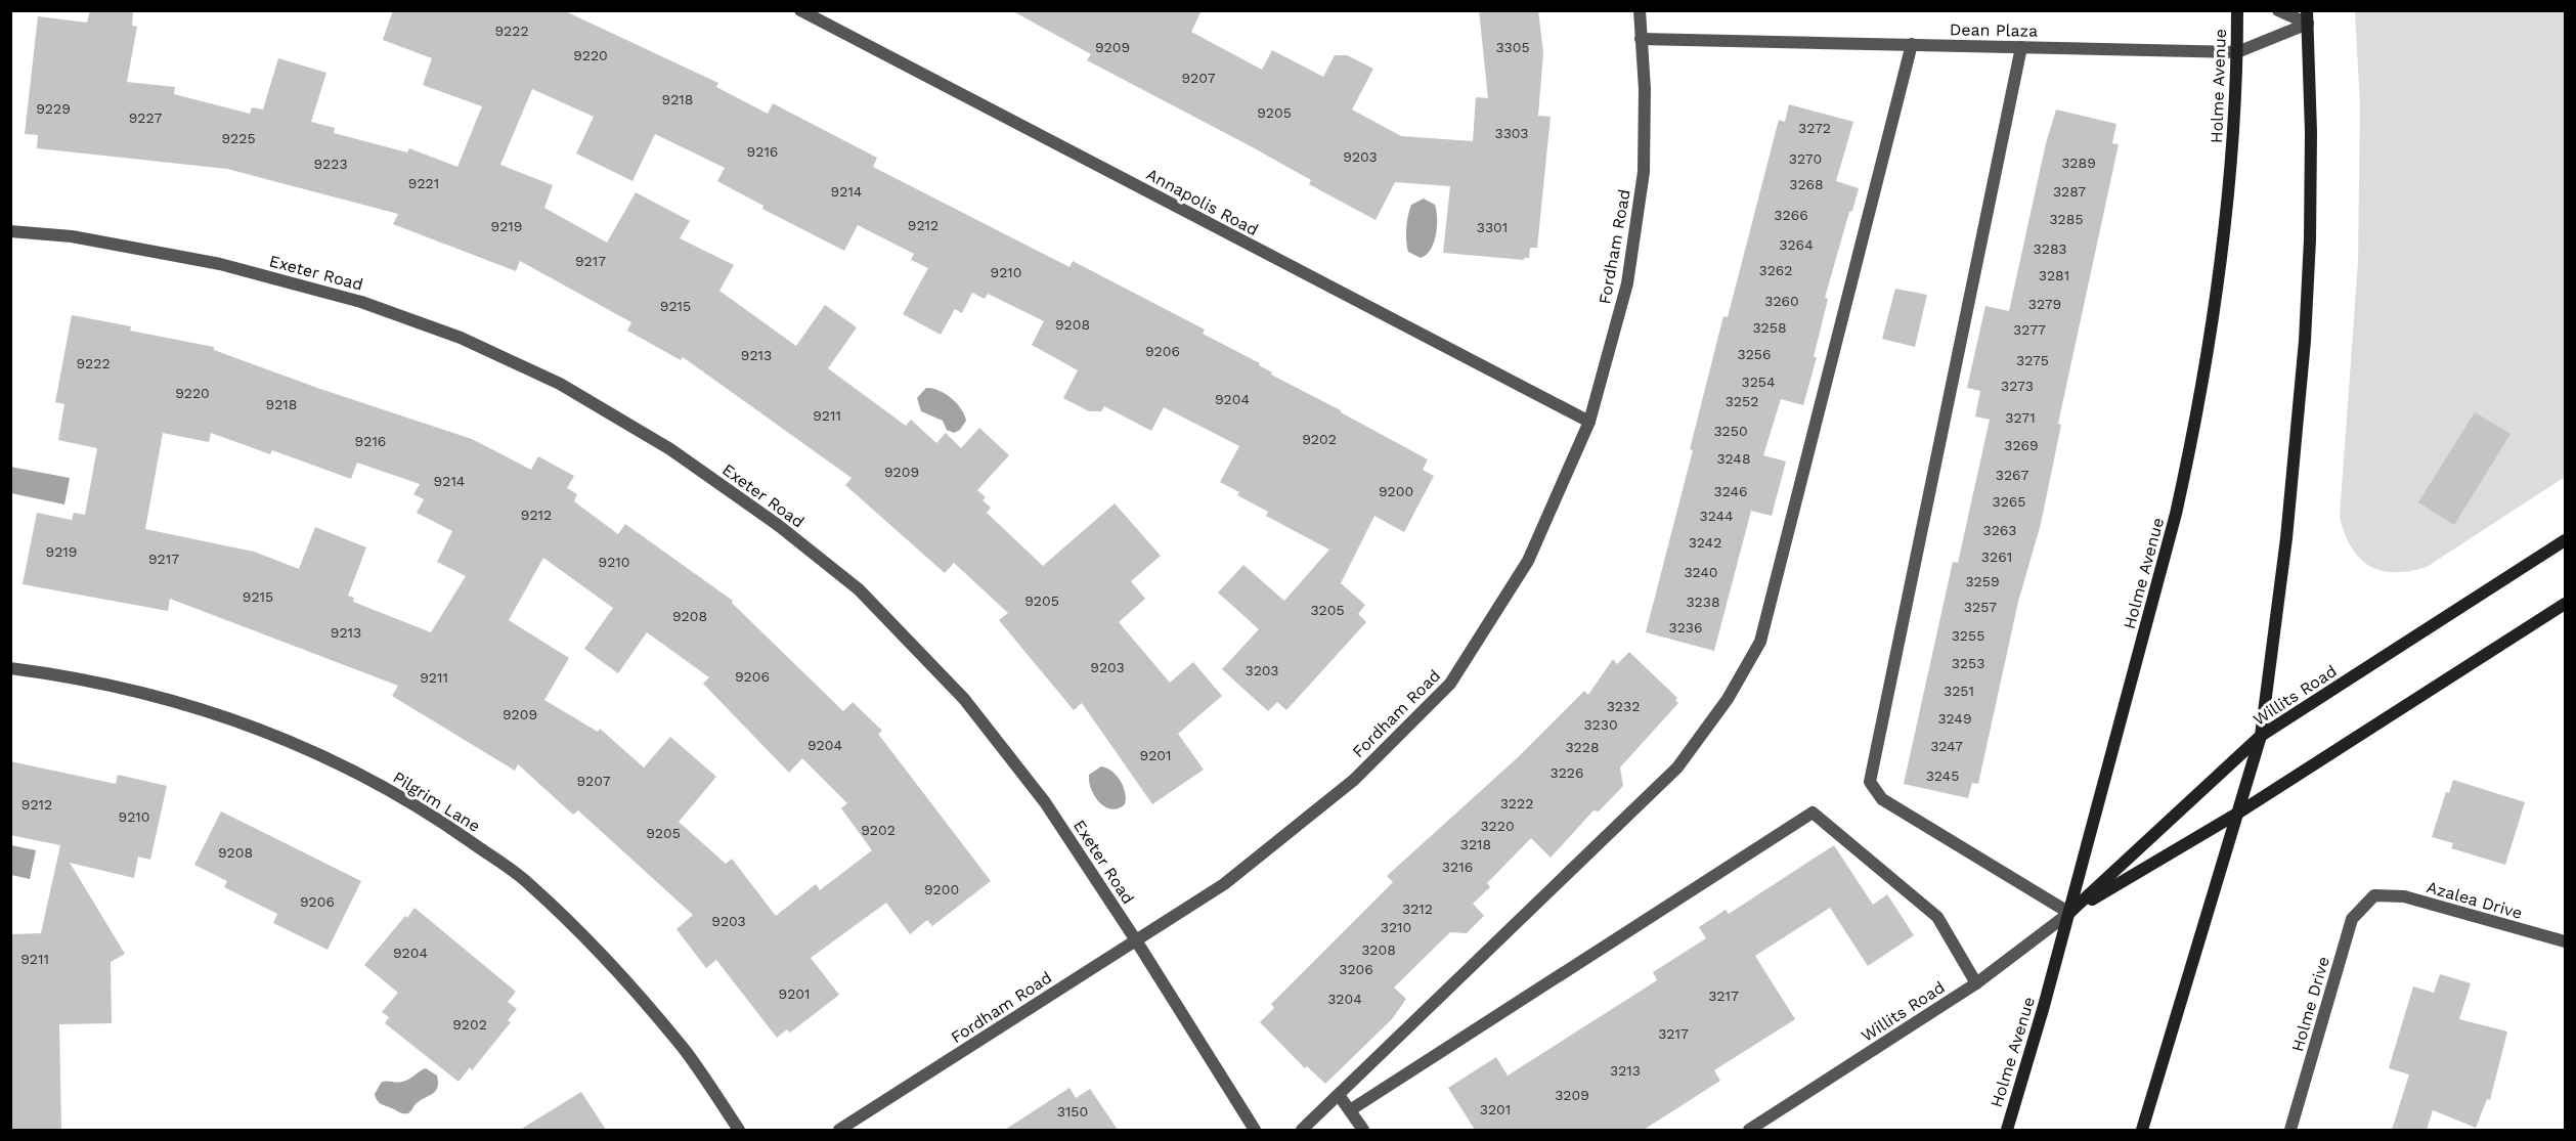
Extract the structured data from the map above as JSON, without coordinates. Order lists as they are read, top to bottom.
{
  "streets": {
    "main road": ["Holme Avenue", "Willits Road"],
    "street": [
      "Dean Plaza",
      "Annapolis Road",
      "Fordham Road",
      "Exeter Road",
      "Pilgrim Lane",
      "Azalea Drive",
      "Holme Drive"
    ]
  },
  "crossings": [
    ["Dean Plaza", "Holme Avenue"],
    ["Dean Plaza", "Fordham Road"],
    ["Holme Avenue", "Willits Road"],
    ["Annapolis Road", "Fordham Road"],
    ["Fordham Road", "Exeter Road"],
    ["Azalea Drive", "Holme Drive"]
  ],
  "house_numbers": [
    "9222",
    "9209",
    "3305",
    "9220",
    "9207",
    "9218",
    "9229",
    "9205",
    "9227",
    "3272",
    "3303",
    "9225",
    "9216",
    "9203",
    "3270",
    "3289",
    "9223",
    "9221",
    "3268",
    "9214",
    "3287",
    "3266",
    "3285",
    "9212",
    "9219",
    "3301",
    "3264",
    "3283",
    "9217",
    "3262",
    "9210",
    "3281",
    "3260",
    "3279",
    "9215",
    "9208",
    "3258",
    "3277",
    "9206",
    "3256",
    "9213",
    "3275",
    "9222",
    "3254",
    "3273",
    "9220",
    "9204",
    "3252",
    "9218",
    "9211",
    "3271",
    "3250",
    "9202",
    "9216",
    "3269",
    "3248",
    "9209",
    "3267",
    "9214",
    "9200",
    "3246",
    "3265",
    "9212",
    "3244",
    "3263",
    "3242",
    "9219",
    "3261",
    "9217",
    "9210",
    "3240",
    "3259",
    "9215",
    "9205",
    "3238",
    "3257",
    "3205",
    "9208",
    "3236",
    "9213",
    "3255",
    "3253",
    "9203",
    "3203",
    "9206",
    "9211",
    "3251",
    "3232",
    "9209",
    "3249",
    "3230",
    "9204",
    "3247",
    "3228",
    "9201",
    "3226",
    "3245",
    "9207",
    "3222",
    "9212",
    "9210",
    "3220",
    "9202",
    "9205",
    "3218",
    "9208",
    "3216",
    "9200",
    "9206",
    "3212",
    "9203",
    "3210",
    "3208",
    "9204",
    "9211",
    "3206",
    "9201",
    "3217",
    "3204",
    "9202",
    "3217",
    "3213",
    "3209",
    "3201",
    "3150"
  ]
}
